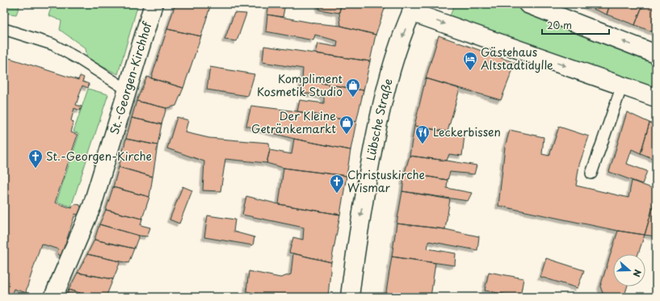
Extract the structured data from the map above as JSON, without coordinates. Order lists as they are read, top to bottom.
{
  "streets": {
    "street": ["St.-Georgen-Kirchhof", "Lübsche Straße"]
  },
  "one_way": ["Lübsche Straße"],
  "places": {
    "hotel": ["Gästehaus Altstadtidylle"],
    "shop": ["Kompliment Kosmetik Studio", "Der Kleine Getränkemarkt"],
    "restaurant": ["Leckerbissen"],
    "church": ["St.-Georgen-Kirche", "Christuskirche Wismar"]
  },
  "scale_bar": "20 m",
  "north": "right"
}
